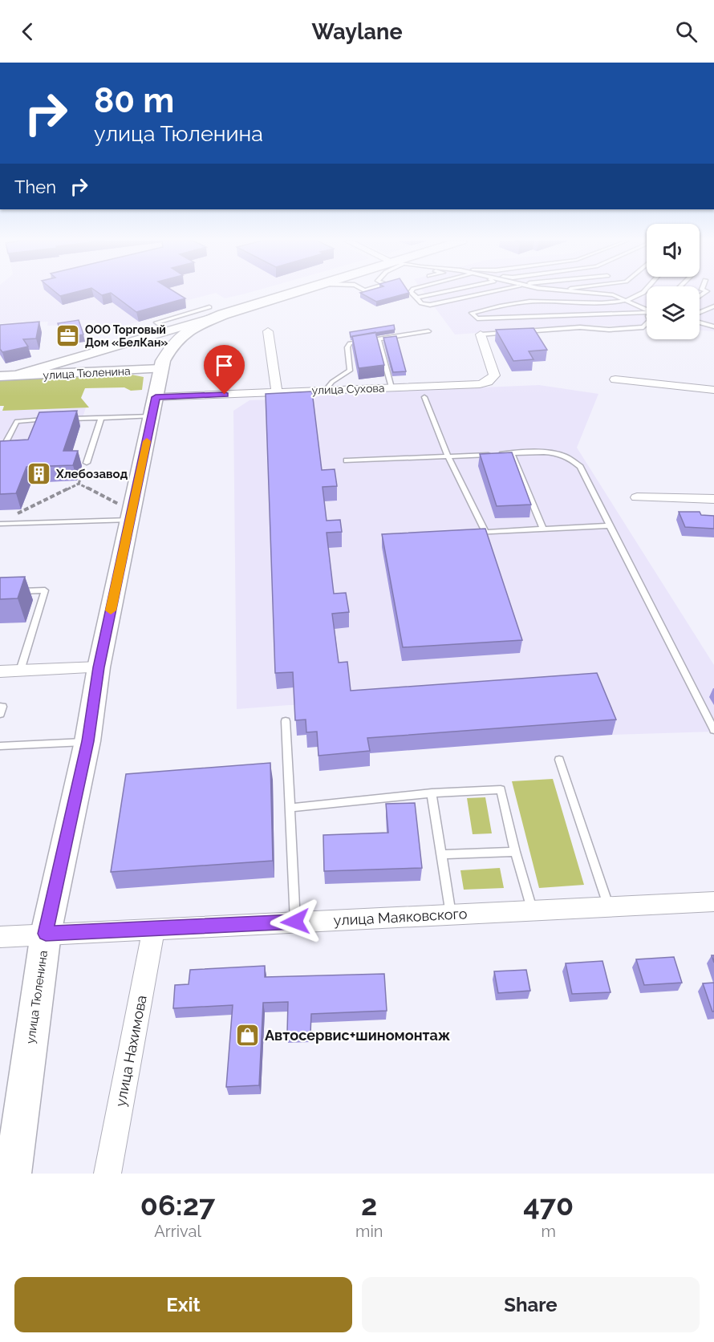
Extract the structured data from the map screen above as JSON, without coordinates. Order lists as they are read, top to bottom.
{
  "streets": {
    "main road": ["улица Тюленина"],
    "street": ["улица Сухова", "улица Маяковского", "улица Нахимова"]
  },
  "crossings": [
    ["улица Тюленина", "улица Сухова"],
    ["улица Тюленина", "улица Маяковского"],
    ["улица Маяковского", "улица Нахимова"]
  ],
  "places": {
    "office": ["ООО Торговый Дом «БелКан»"],
    "building": ["Хлебозавод"],
    "shop": ["Автосервис+шиномонтаж"]
  },
  "page": {
    "header": "Waylane",
    "turn": ["80 m", "улица Тюленина"],
    "then": "Then",
    "eta": [
      "06:27",
      "Arrival",
      "2",
      "min",
      "470",
      "m"
    ],
    "buttons": ["Exit", "Share"]
  }
}
